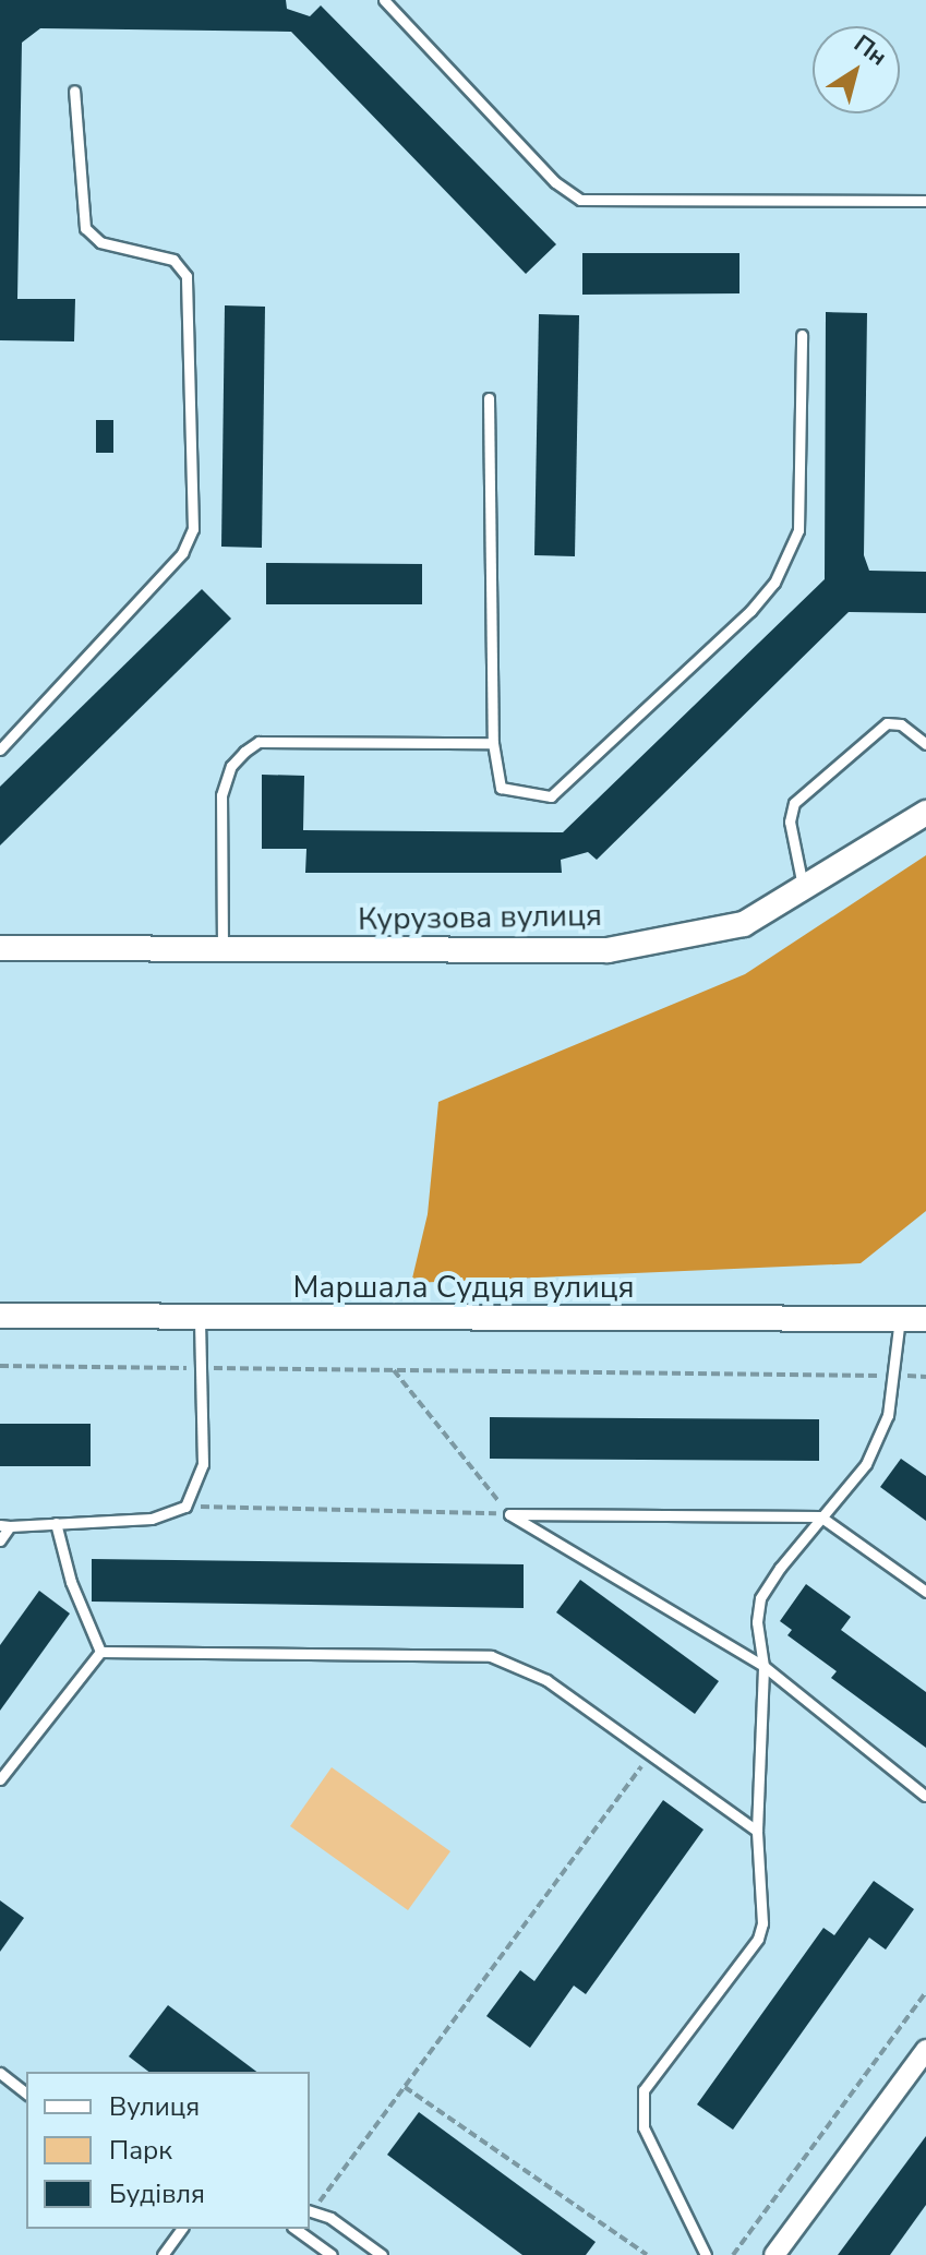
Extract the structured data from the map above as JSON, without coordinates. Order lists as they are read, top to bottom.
{
  "streets": {
    "street": ["Курузова вулиця", "Маршала Судця вулиця"]
  },
  "legend": ["Вулиця", "Парк", "Будівля"],
  "north": "top right"
}
